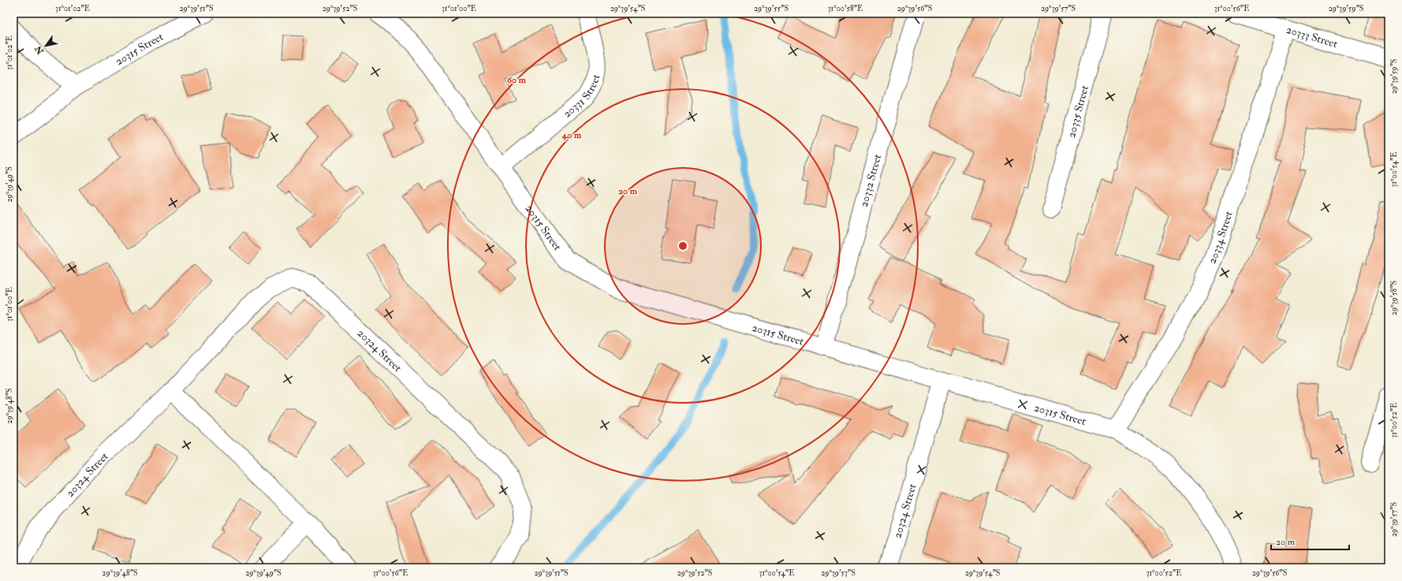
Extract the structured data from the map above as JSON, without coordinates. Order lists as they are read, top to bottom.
{
  "streets": {
    "street": [
      "20333 Street",
      "20315 Street",
      "20331 Street",
      "20335 Street",
      "20332 Street",
      "20334 Street",
      "20324 Street"
    ]
  },
  "crossings": [
    ["20333 Street", "20334 Street"],
    ["20315 Street", "20331 Street"],
    ["20315 Street", "20332 Street"],
    ["20315 Street", "20334 Street"],
    ["20315 Street", "20324 Street"]
  ],
  "scale_bar": "20 m",
  "north": "bottom left",
  "coordinates": [
    "31°01'02\"E",
    "29°39'51\"S",
    "29°39'52\"S",
    "31°01'00\"E",
    "29°39'54\"S",
    "29°39'55\"S",
    "31°00'58\"E",
    "29°39'56\"S",
    "29°39'57\"S",
    "31°00'56\"E",
    "29°39'59\"S",
    "31°00'54\"E",
    "29°39'49\"S",
    "29°39'58\"S",
    "29°39'48\"S",
    "31°00'52\"E",
    "29°39'53\"S"
  ],
  "rings": ["60 m", "40 m", "20 m"]
}
